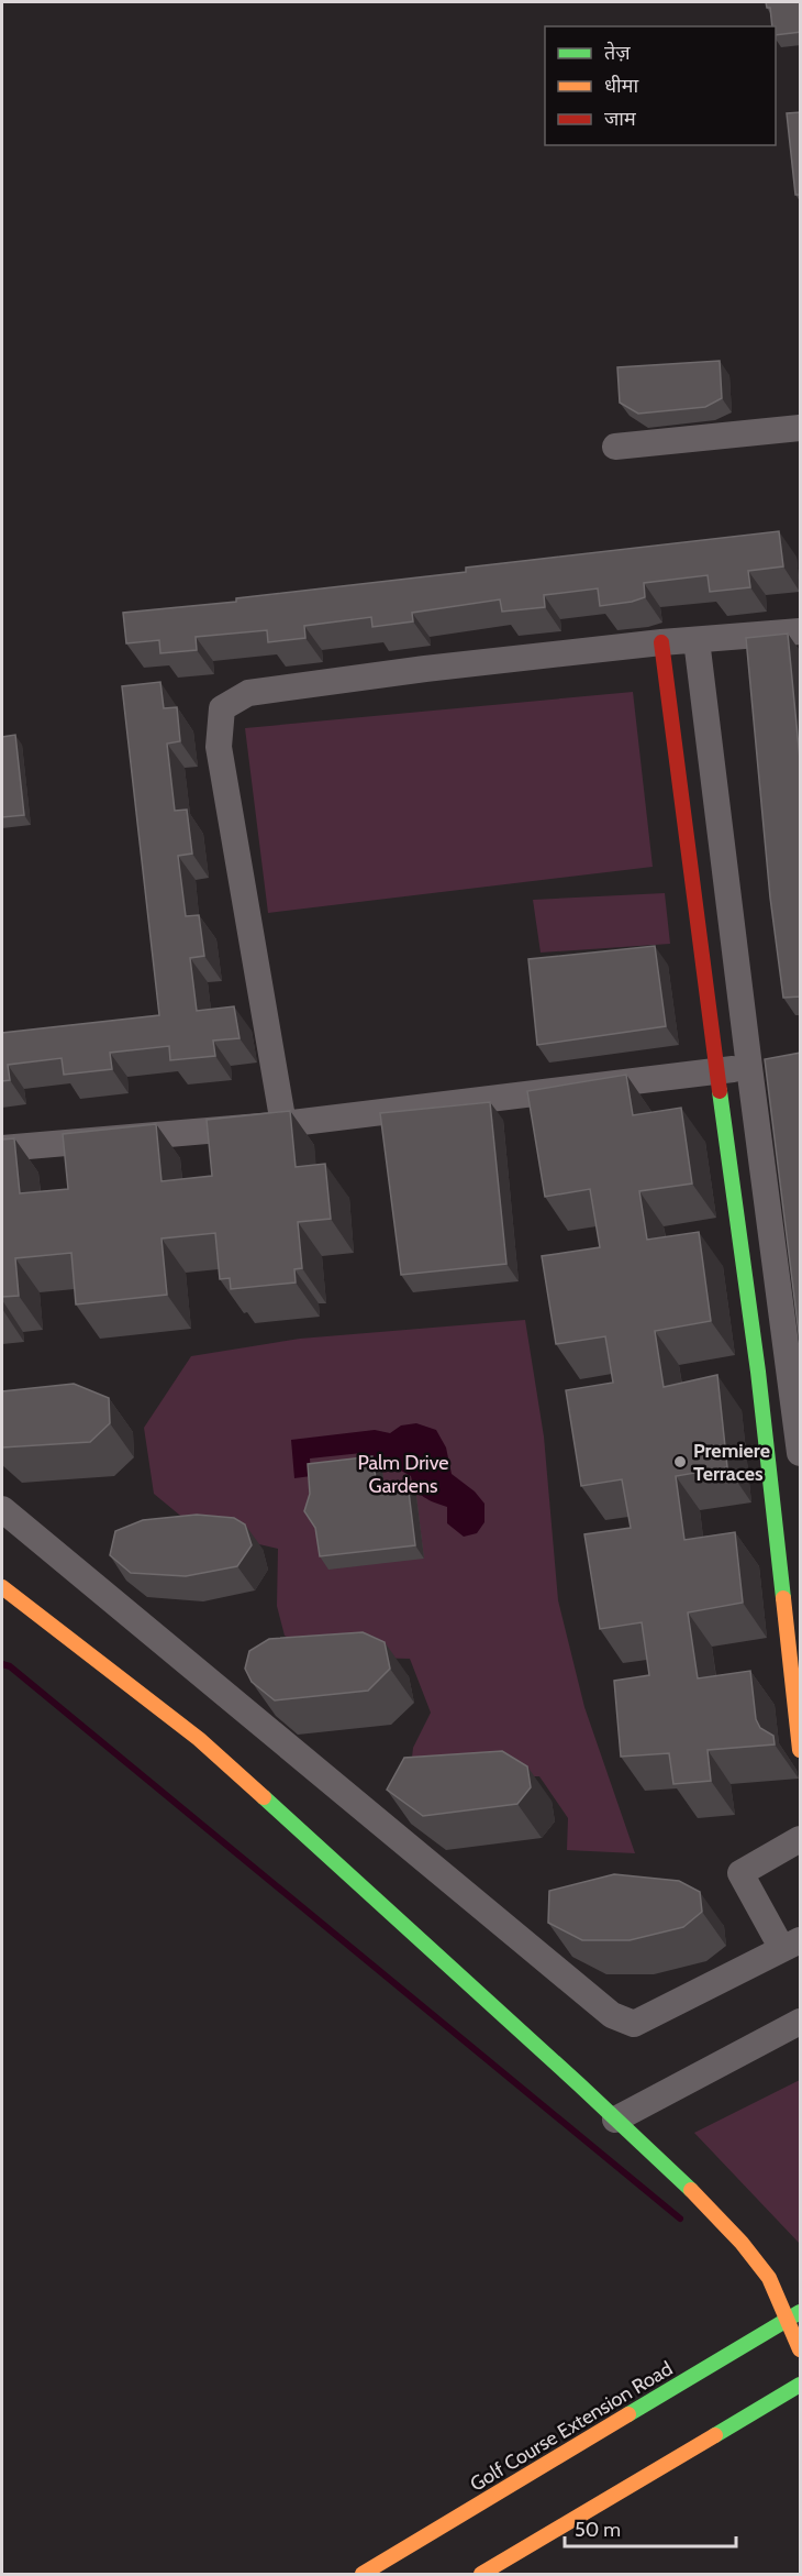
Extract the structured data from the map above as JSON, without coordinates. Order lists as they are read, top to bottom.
{
  "streets": {
    "street": ["Golf Course Extension Road"]
  },
  "parks": ["Palm Drive Gardens"],
  "places": ["Premiere Terraces"],
  "legend": ["तेज़", "धीमा", "जाम"],
  "scale_bar": "50 m"
}
